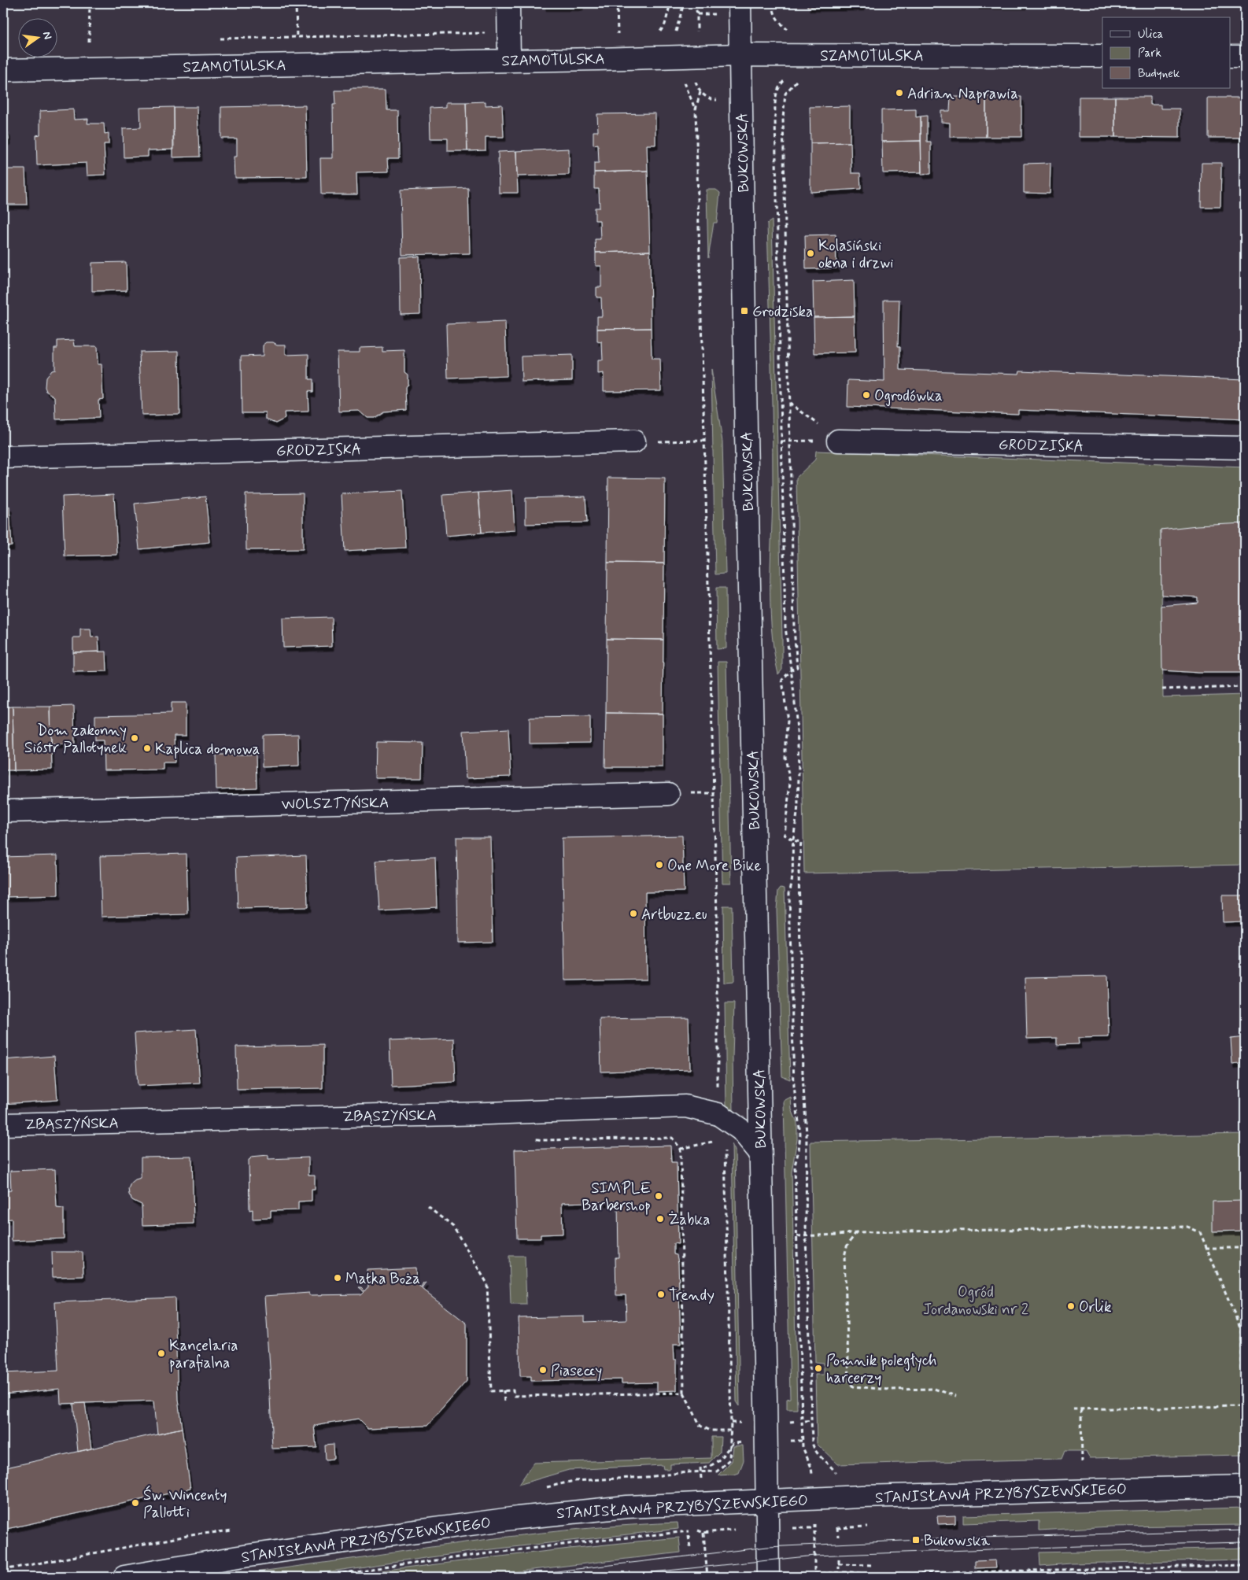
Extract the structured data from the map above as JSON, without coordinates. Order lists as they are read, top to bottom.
{
  "streets": {
    "street": [
      "SZAMOTULSKA",
      "BUKOWSKA",
      "GRODZISKA",
      "WOLSZTYŃSKA",
      "ZBĄSZYŃSKA",
      "STANISŁAWA PRZYBYSZEWSKIEGO"
    ]
  },
  "crossings": [
    ["SZAMOTULSKA", "BUKOWSKA"],
    ["BUKOWSKA", "ZBĄSZYŃSKA"],
    ["BUKOWSKA", "STANISŁAWA PRZYBYSZEWSKIEGO"]
  ],
  "parks": ["Ogród Jordanowski nr 2"],
  "places": {
    "other": [
      "Adrian Naprawia",
      "Kolasiński okna i drzwi",
      "Ogrodówka",
      "Dom zakonny Sióstr Pallotynek",
      "Kaplica domowa",
      "One More Bike",
      "Artbuzz.eu",
      "SIMPLE Barbershop",
      "Żabka",
      "Matka Boża",
      "Trendy",
      "Orlik",
      "Kancelaria parafialna",
      "Pomnik poległych harcerzy",
      "Piaseccy",
      "Św. Wincenty Pallotti"
    ],
    "transit": ["Grodziska", "Bukowska"]
  },
  "legend": ["Ulica", "Park", "Budynek"],
  "north": "right"
}
